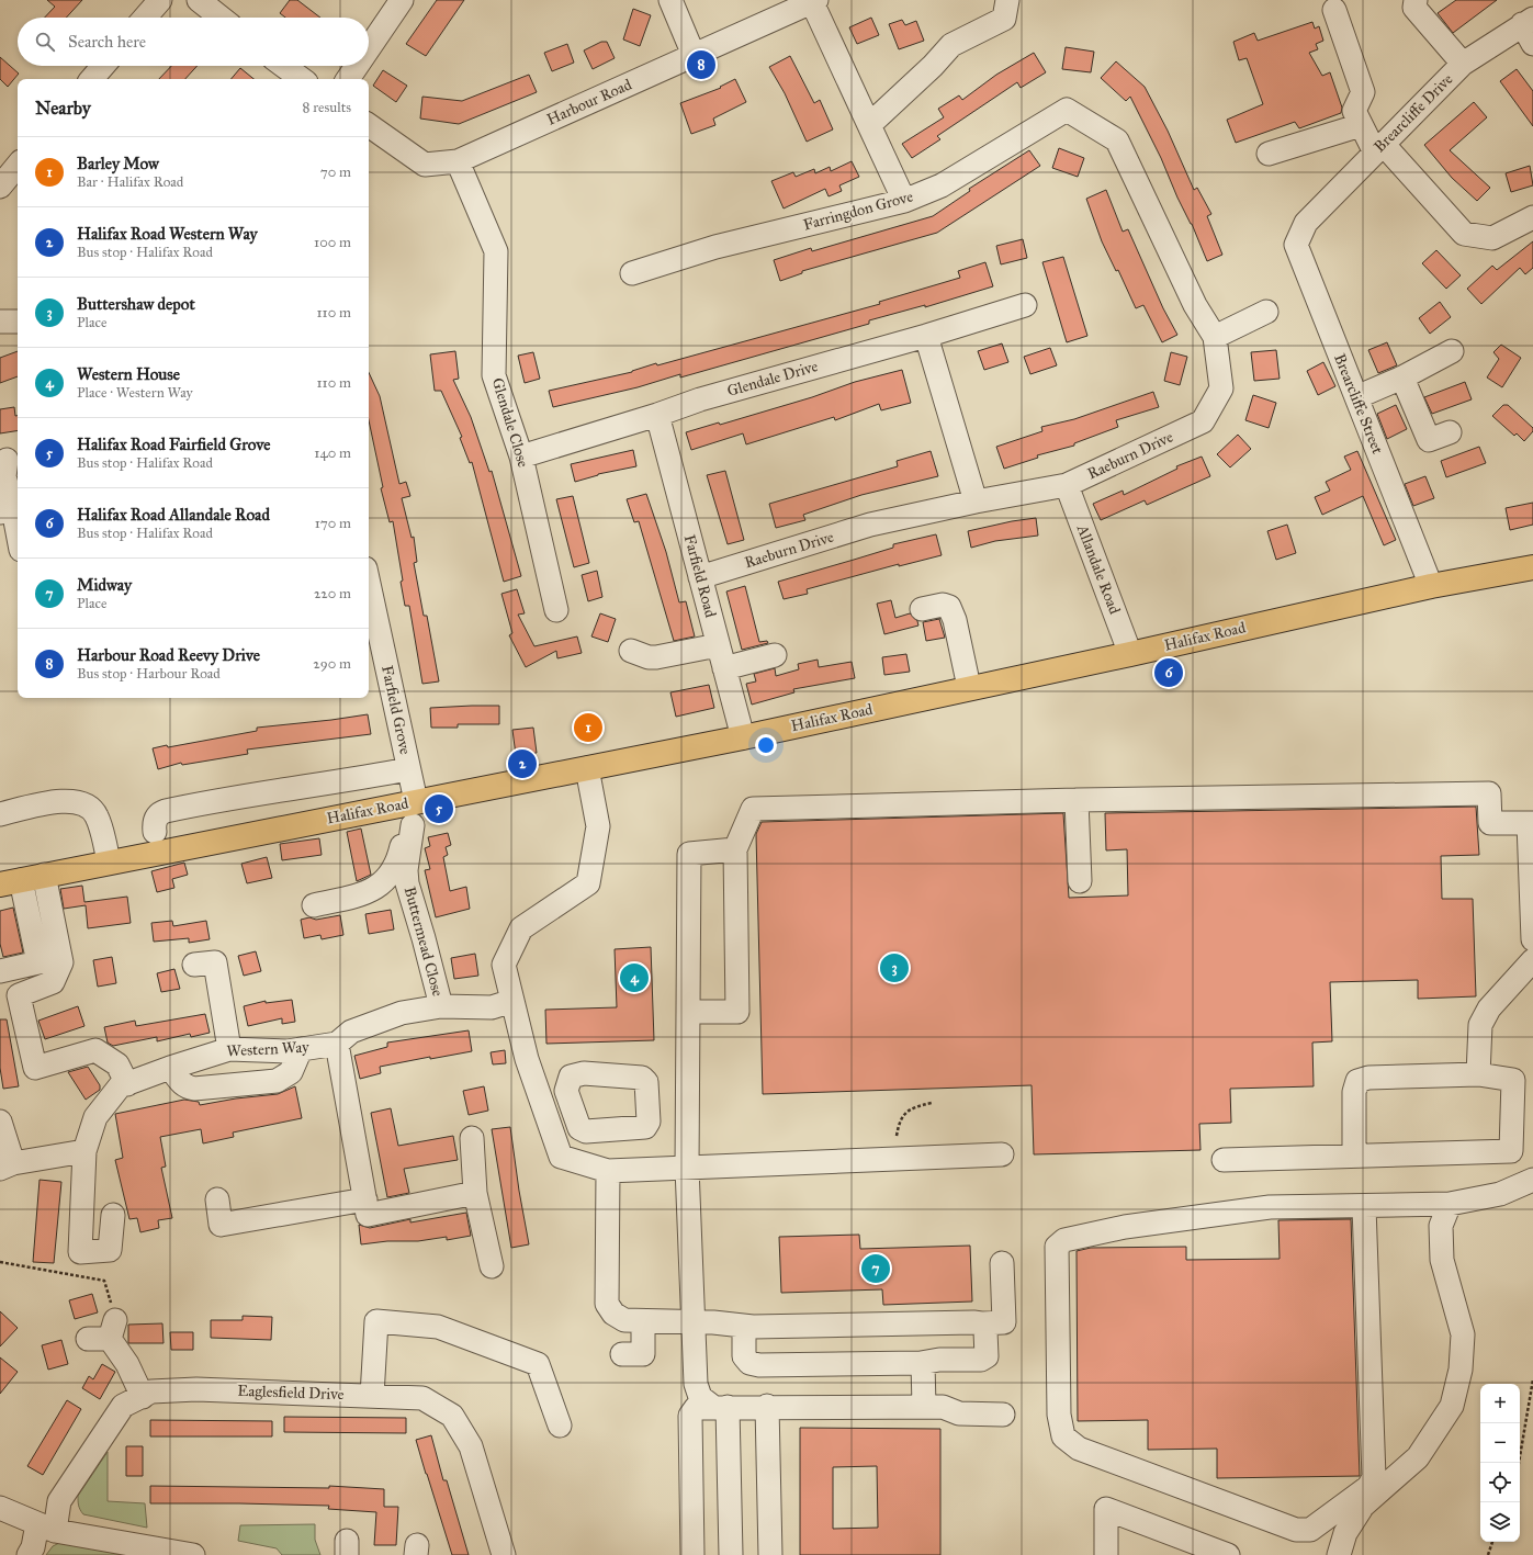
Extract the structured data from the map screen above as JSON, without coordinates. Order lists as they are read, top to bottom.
{
  "streets": {
    "highway": ["Halifax Road"],
    "street": [
      "Harbour Road",
      "Brearcliffe Drive",
      "Farringdon Grove",
      "Glendale Drive",
      "Brearcliffe Street",
      "Glendale Close",
      "Raeburn Drive",
      "Allandale Road",
      "Farfield Road",
      "Farfield Grove",
      "Buttermead Close",
      "Western Way",
      "Eaglesfield Drive"
    ]
  },
  "crossings": [
    ["Harbour Road", "Glendale Close"],
    ["Brearcliffe Drive", "Brearcliffe Street"],
    ["Farringdon Grove", "Raeburn Drive"],
    ["Glendale Drive", "Glendale Close"],
    ["Glendale Drive", "Farfield Road"],
    ["Brearcliffe Street", "Halifax Road"],
    ["Raeburn Drive", "Allandale Road"],
    ["Raeburn Drive", "Farfield Road"],
    ["Allandale Road", "Halifax Road"],
    ["Farfield Road", "Halifax Road"],
    ["Halifax Road", "Farfield Grove"],
    ["Buttermead Close", "Western Way"]
  ],
  "page": {
    "search": "Search here",
    "pins": [
      "8",
      "6",
      "1",
      "2",
      "5",
      "3",
      "4",
      "7"
    ],
    "heading": ["Nearby", "8 results"],
    "list": [
      {
        "mark": "1",
        "name": "Barley Mow",
        "note": "Bar · Halifax Road",
        "value": "70 m"
      },
      {
        "mark": "2",
        "name": "Halifax Road Western Way",
        "note": "Bus stop · Halifax Road",
        "value": "100 m"
      },
      {
        "mark": "3",
        "name": "Buttershaw depot",
        "note": "Place",
        "value": "110 m"
      },
      {
        "mark": "4",
        "name": "Western House",
        "note": "Place · Western Way",
        "value": "110 m"
      },
      {
        "mark": "5",
        "name": "Halifax Road Fairfield Grove",
        "note": "Bus stop · Halifax Road",
        "value": "140 m"
      },
      {
        "mark": "6",
        "name": "Halifax Road Allandale Road",
        "note": "Bus stop · Halifax Road",
        "value": "170 m"
      },
      {
        "mark": "7",
        "name": "Midway",
        "note": "Place",
        "value": "220 m"
      },
      {
        "mark": "8",
        "name": "Harbour Road Reevy Drive",
        "note": "Bus stop · Harbour Road",
        "value": "290 m"
      }
    ],
    "map_buttons": ["+", "−"]
  }
}
